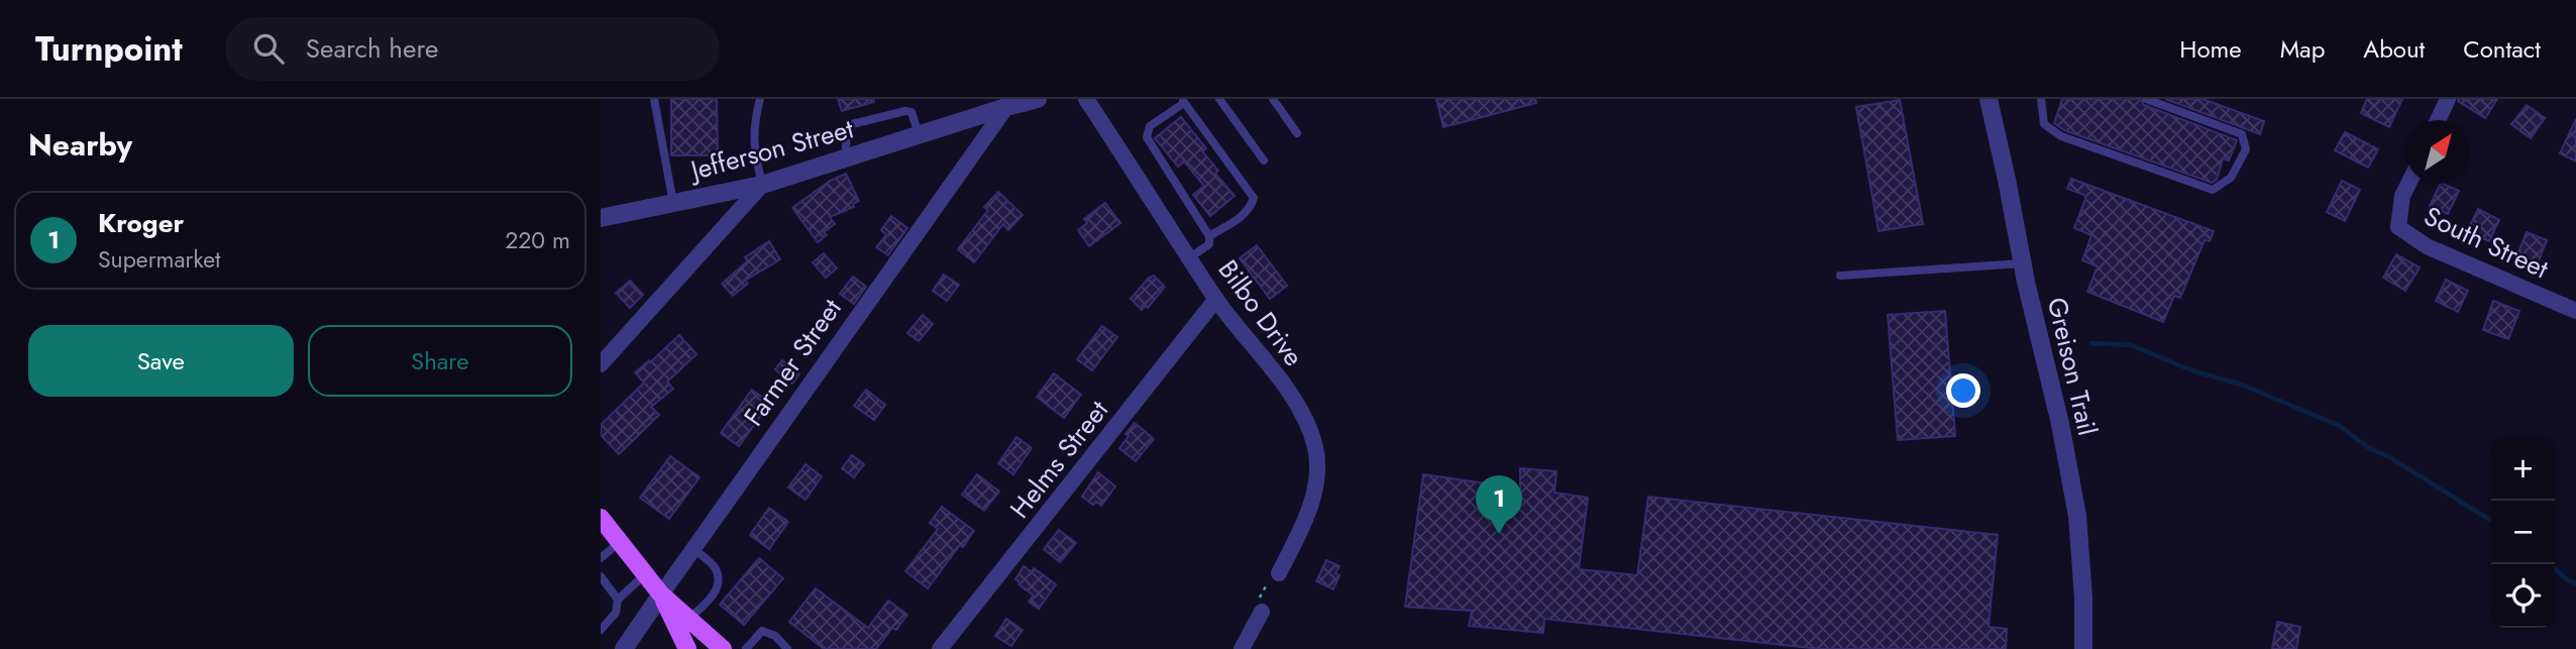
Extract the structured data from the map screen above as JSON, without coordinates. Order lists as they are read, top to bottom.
{
  "streets": {
    "street": [
      "Jefferson Street",
      "South Street",
      "Bilbo Drive",
      "Farmer Street",
      "Greison Trail",
      "Helms Street"
    ]
  },
  "crossings": [
    ["Jefferson Street", "Farmer Street"],
    ["Bilbo Drive", "Helms Street"]
  ],
  "north": "top right",
  "page": {
    "header": "Turnpoint",
    "search": "Search here",
    "nav": [
      "Home",
      "Map",
      "About",
      "Contact"
    ],
    "heading": "Nearby",
    "list": [
      {
        "mark": "1",
        "name": "Kroger",
        "note": "Supermarket",
        "value": "220 m"
      }
    ],
    "buttons": ["Save", "Share"],
    "map_buttons": ["+", "−"],
    "pins": "1"
  }
}
